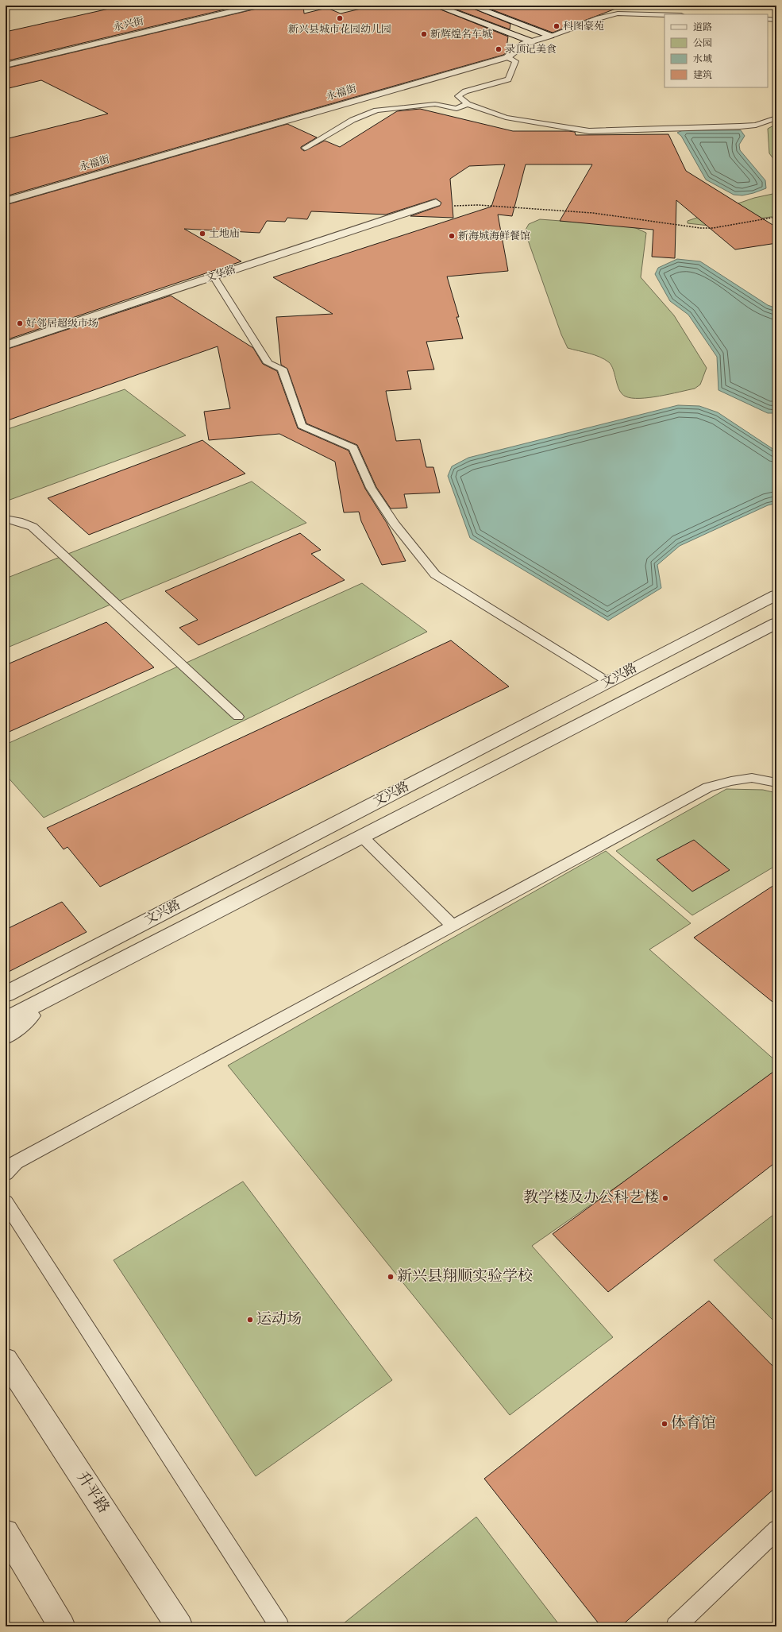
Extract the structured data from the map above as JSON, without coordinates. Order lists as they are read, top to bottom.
{
  "streets": {
    "street": [
      "永兴街",
      "永福街",
      "文华路",
      "文兴路",
      "升平路"
    ]
  },
  "places": [
    "新兴县城市花园幼儿园",
    "科图豪苑",
    "新辉煌名车城",
    "录顶记美食",
    "土地庙",
    "新海城海鲜餐馆",
    "好邻居超级市场",
    "教学楼及办公科艺楼",
    "新兴县翔顺实验学校",
    "运动场",
    "体育馆"
  ],
  "legend": [
    "道路",
    "公园",
    "水域",
    "建筑"
  ]
}
